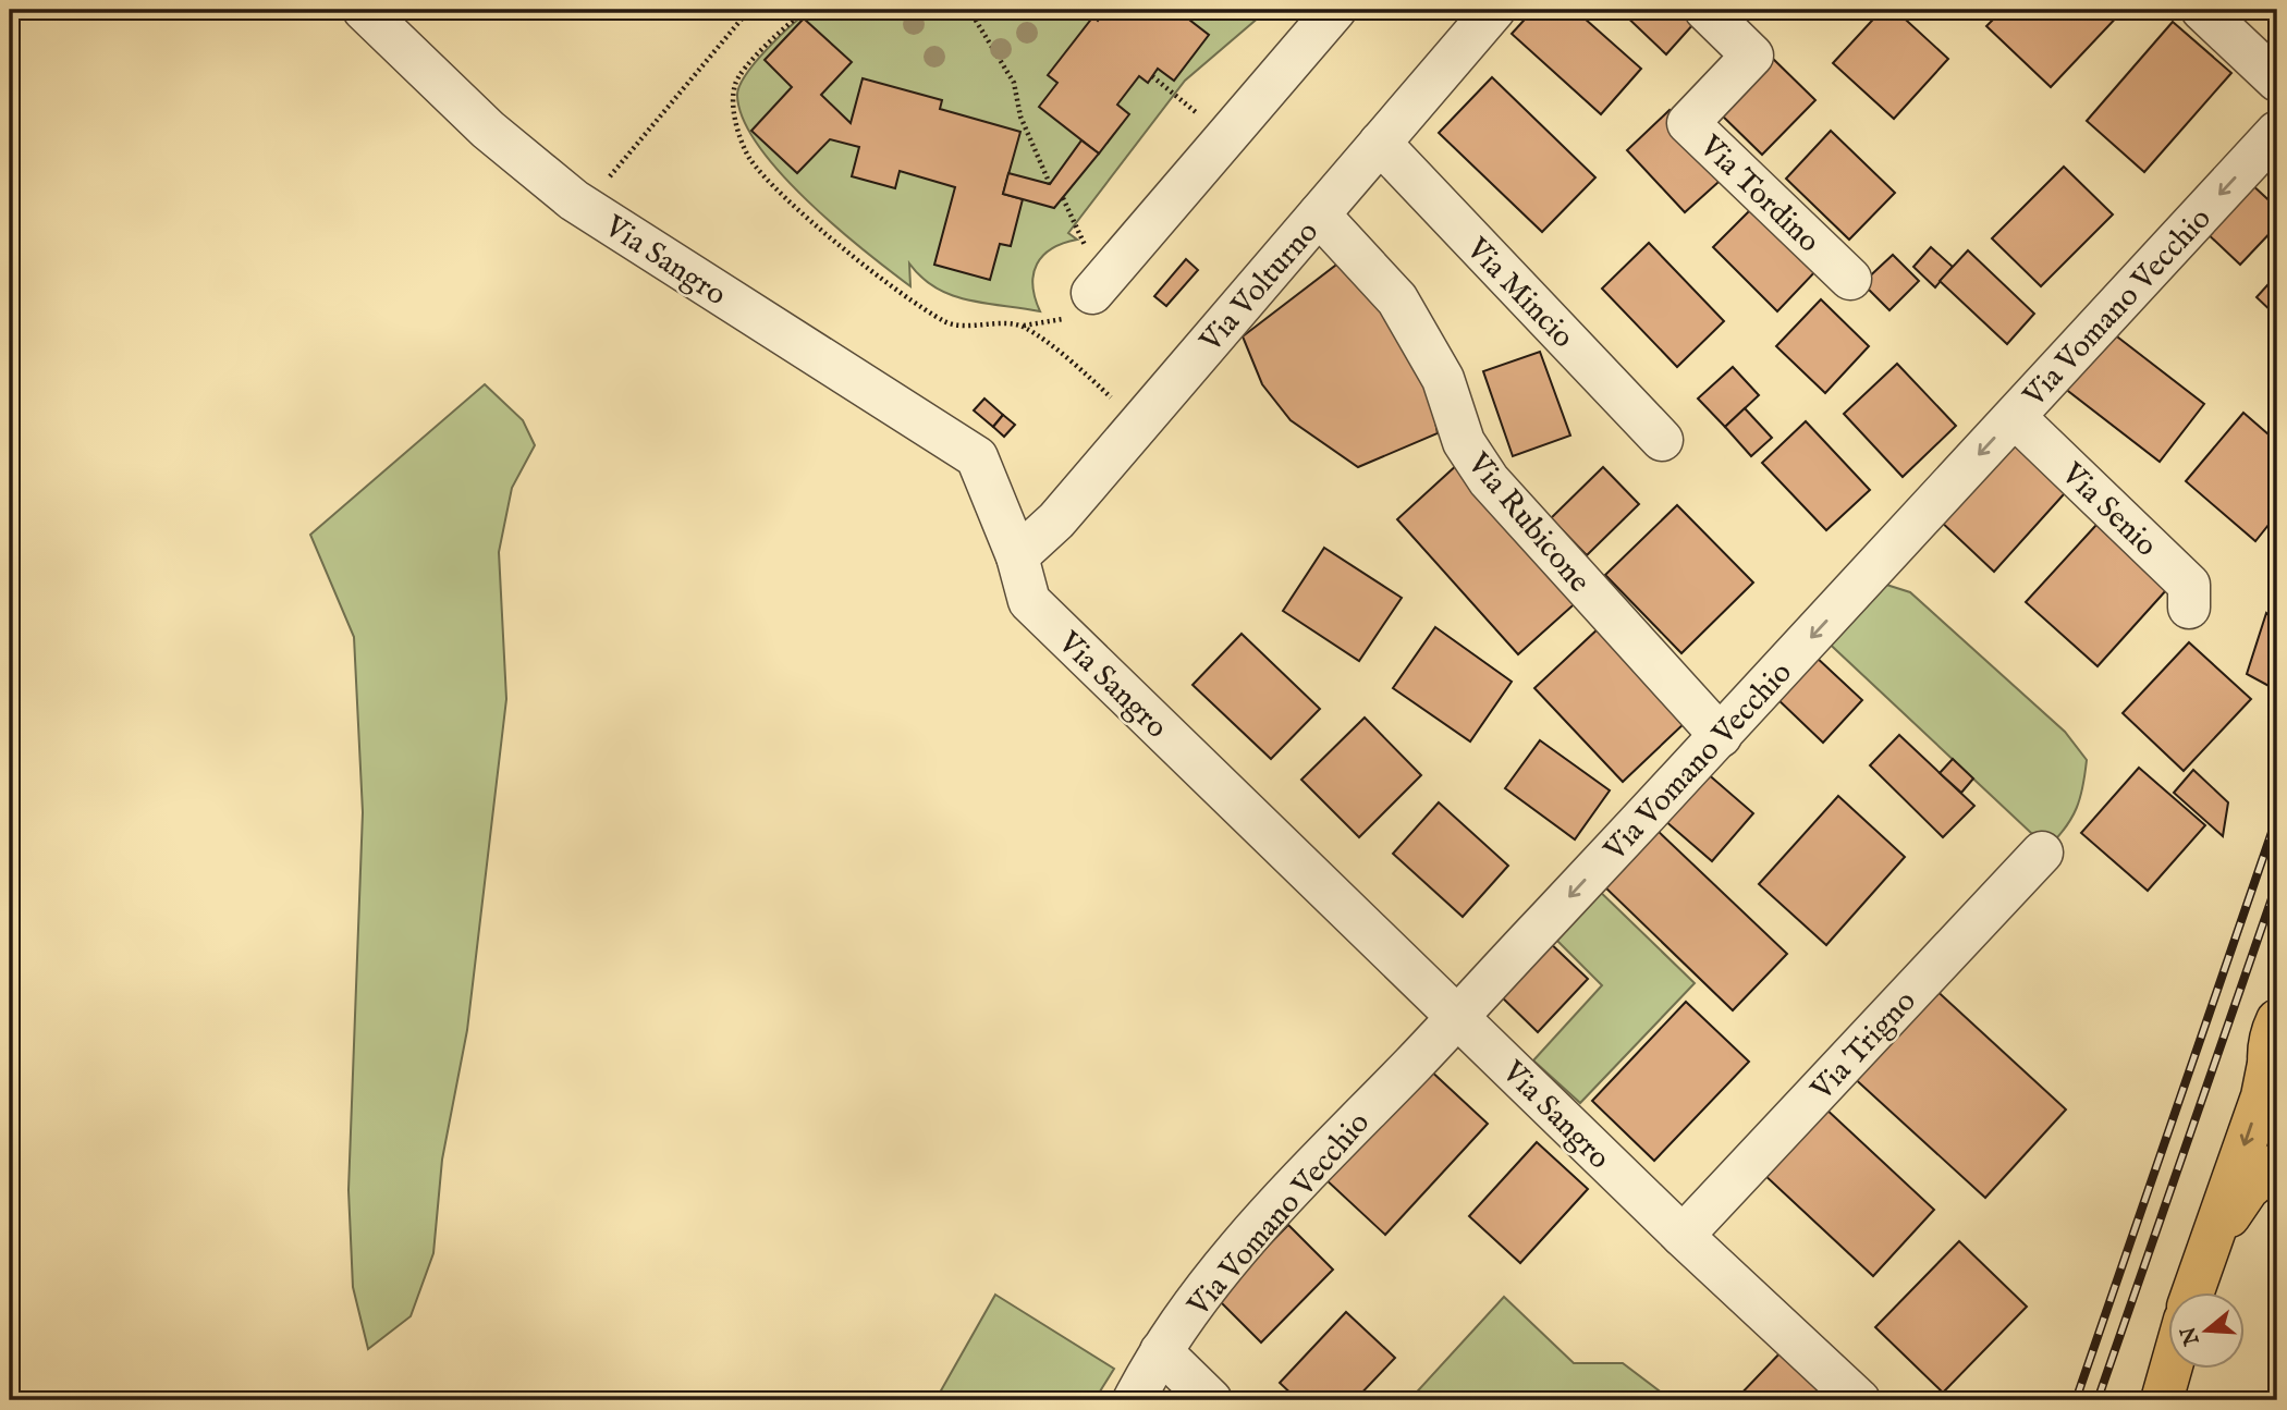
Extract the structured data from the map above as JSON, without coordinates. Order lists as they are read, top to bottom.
{
  "streets": {
    "street": [
      "Via Tordino",
      "Via Sangro",
      "Via Volturno",
      "Via Mincio",
      "Via Vomano Vecchio",
      "Via Senio",
      "Via Rubicone",
      "Via Trigno"
    ]
  },
  "crossings": [
    ["Via Sangro", "Via Volturno"],
    ["Via Sangro", "Via Vomano Vecchio"],
    ["Via Sangro", "Via Trigno"],
    ["Via Volturno", "Via Mincio"],
    ["Via Volturno", "Via Rubicone"],
    ["Via Vomano Vecchio", "Via Senio"],
    ["Via Vomano Vecchio", "Via Rubicone"]
  ],
  "one_way": ["Via Vomano Vecchio"],
  "north": "left"
}
